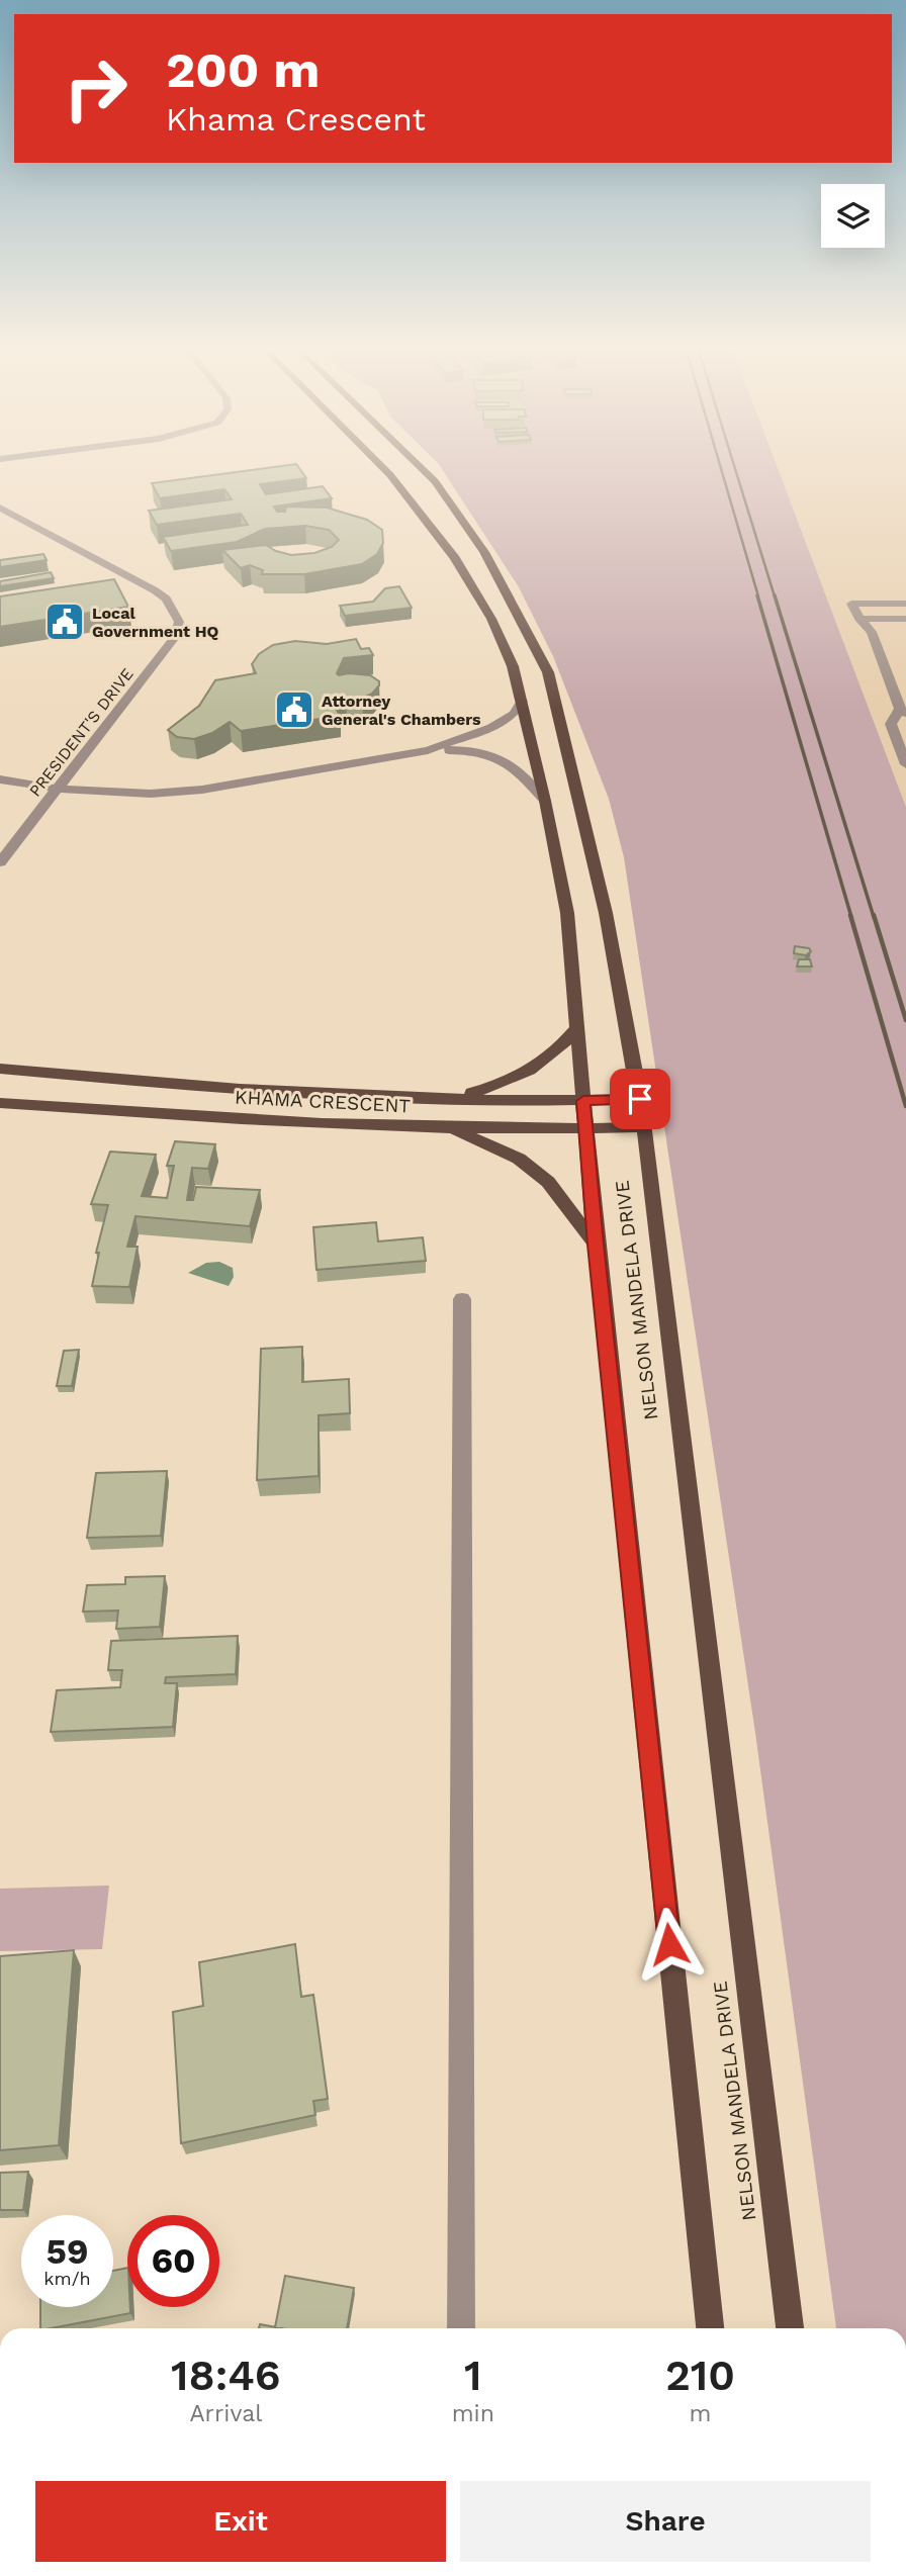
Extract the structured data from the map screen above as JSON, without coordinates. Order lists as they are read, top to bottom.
{
  "streets": {
    "main road": ["KHAMA CRESCENT", "NELSON MANDELA DRIVE"],
    "street": ["PRESIDENT'S DRIVE"]
  },
  "crossings": [
    ["KHAMA CRESCENT", "NELSON MANDELA DRIVE"]
  ],
  "places": {
    "public building": ["Local Government HQ", "Attorney General's Chambers"]
  },
  "page": {
    "turn": ["200 m", "Khama Crescent"],
    "speed": "59 km/h",
    "limit": "60",
    "eta": [
      "18:46",
      "Arrival",
      "1",
      "min",
      "210",
      "m"
    ],
    "buttons": ["Exit", "Share"]
  }
}
